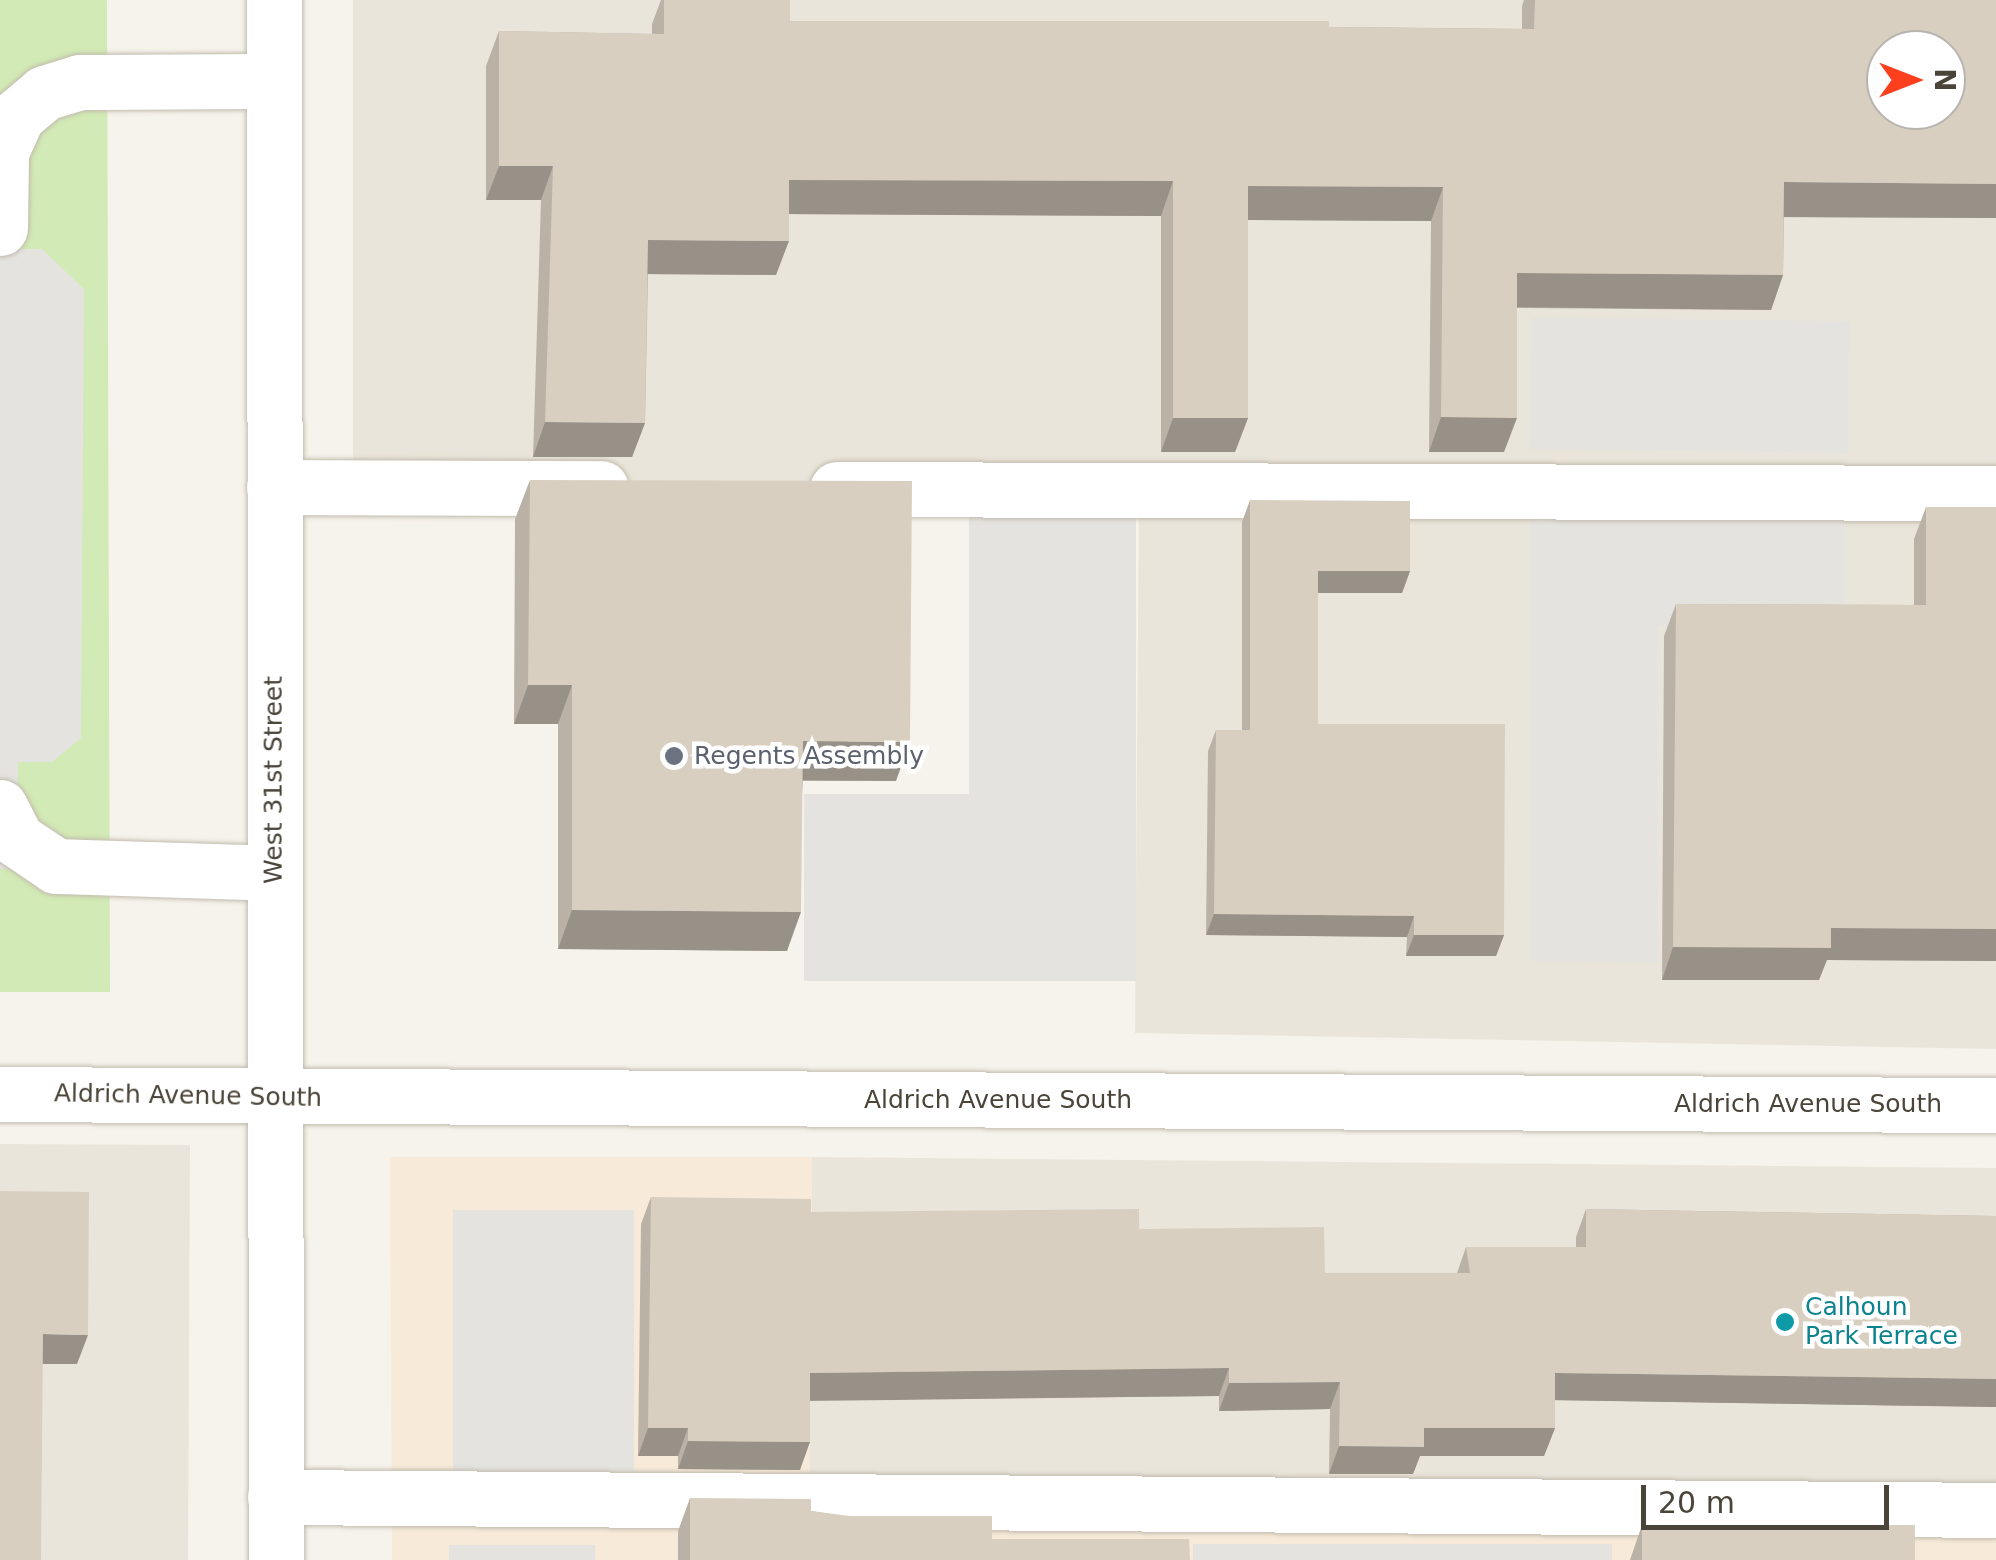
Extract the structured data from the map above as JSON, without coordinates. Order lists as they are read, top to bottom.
{
  "streets": {
    "street": ["West 31st Street", "Aldrich Avenue South"]
  },
  "crossings": [
    ["West 31st Street", "Aldrich Avenue South"]
  ],
  "places": ["Regents Assembly", "Calhoun Park Terrace"],
  "scale_bar": "20 m",
  "north": "right"
}
